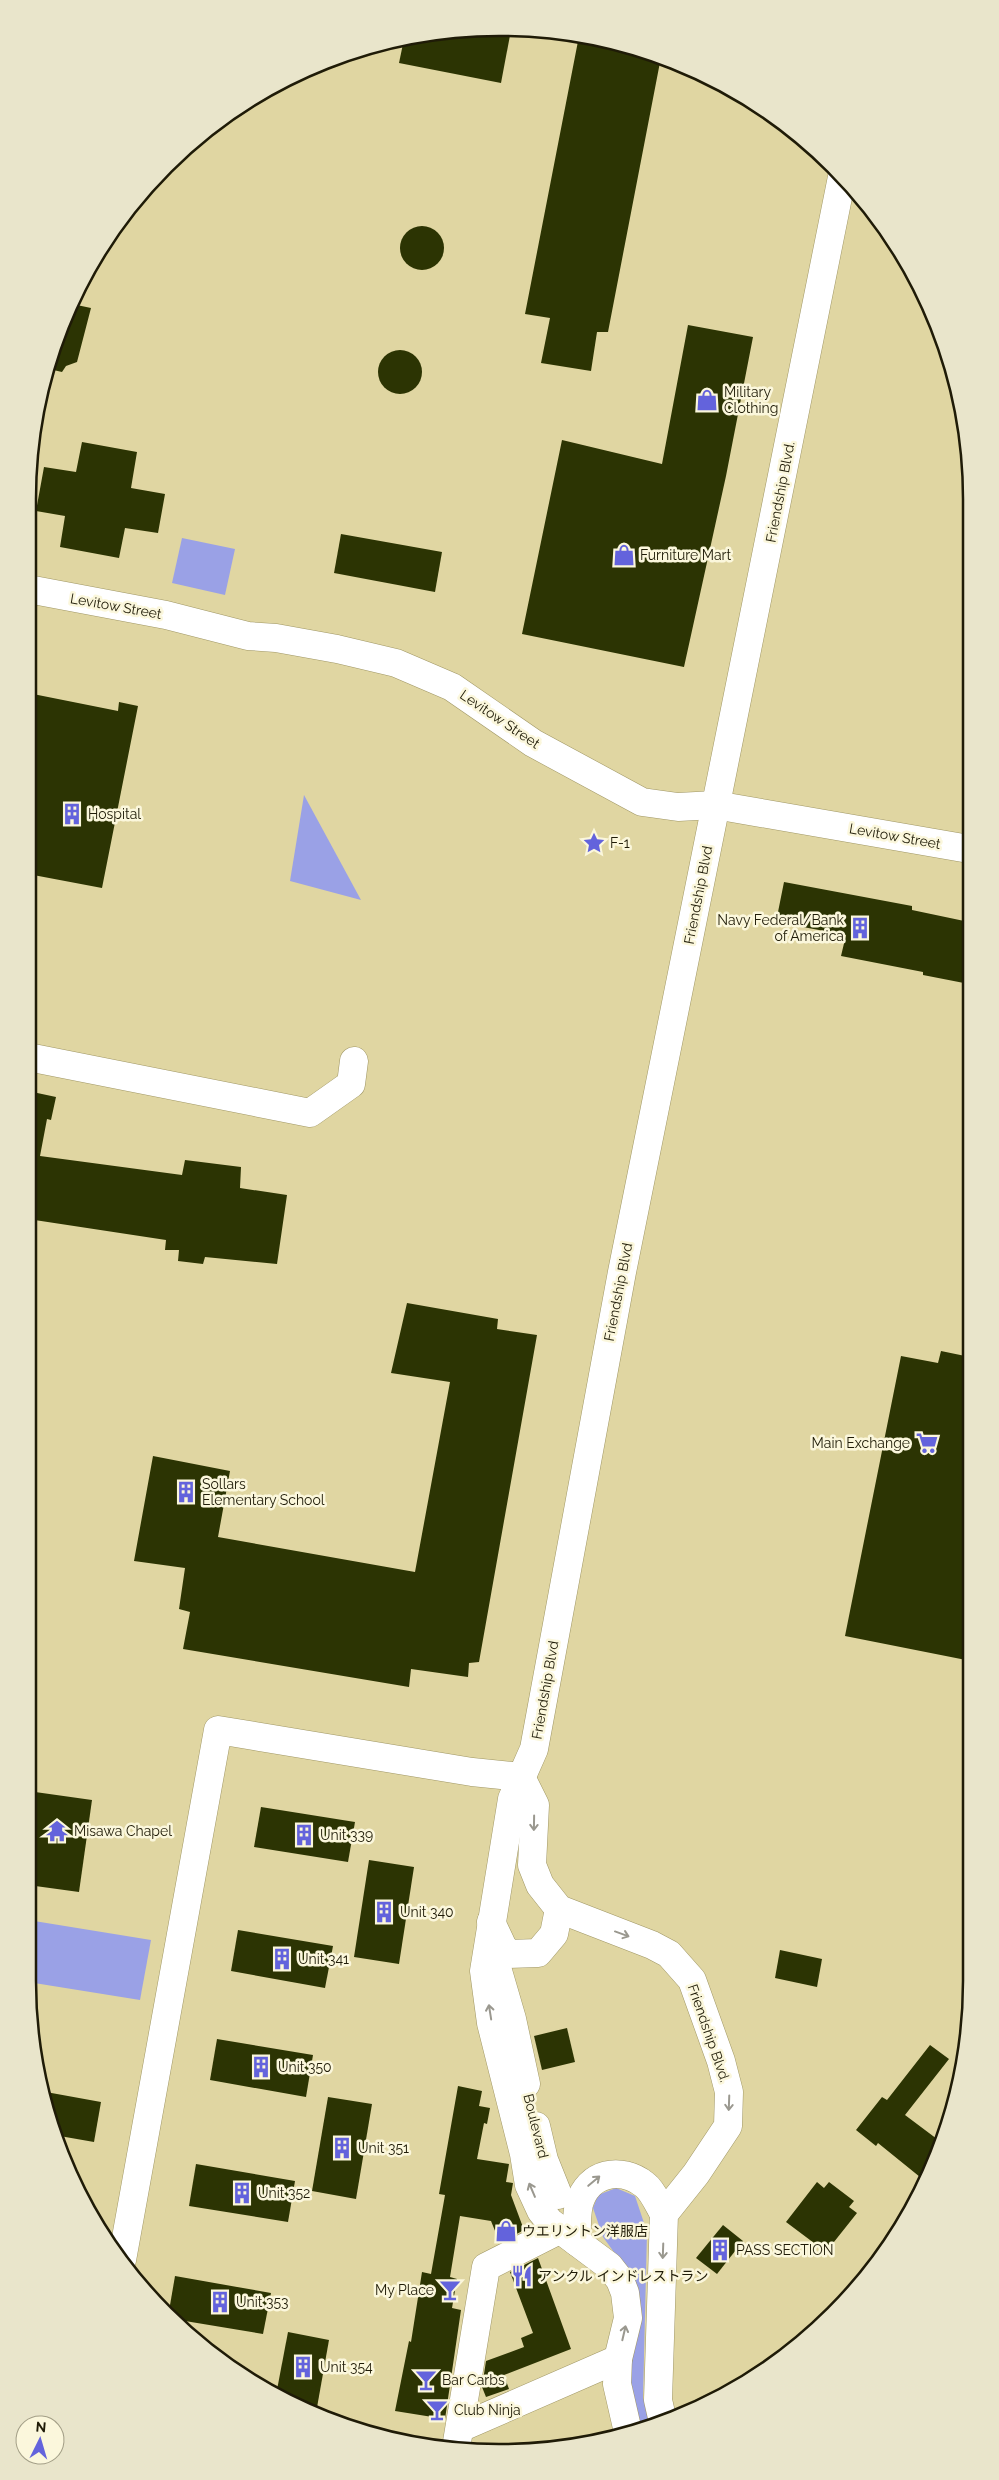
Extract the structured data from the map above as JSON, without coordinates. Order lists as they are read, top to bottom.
{
  "streets": {
    "street": [
      "Friendship Blvd.",
      "Levitow Street",
      "Friendship Blvd",
      "Boulevard"
    ]
  },
  "crossings": [
    ["Friendship Blvd.", "Levitow Street"],
    ["Friendship Blvd.", "Friendship Blvd"],
    ["Levitow Street", "Friendship Blvd"],
    ["Friendship Blvd", "Boulevard"]
  ],
  "places": {
    "shop": ["Military Clothing", "Furniture Mart", "ウエリントン洋服店"],
    "building": [
      "Hospital",
      "Navy Federal/Bank of America",
      "Sollars Elementary School",
      "Unit 339",
      "Unit 340",
      "Unit 341",
      "Unit 350",
      "Unit 351",
      "Unit 352",
      "PASS SECTION",
      "Unit 353",
      "Unit 354"
    ],
    "place": ["F-1"],
    "supermarket": ["Main Exchange"],
    "temple": ["Misawa Chapel"],
    "restaurant": ["アンクル インドレストラン"],
    "bar": ["My Place", "Bar Carbs", "Club Ninja"]
  },
  "north": "top"
}
